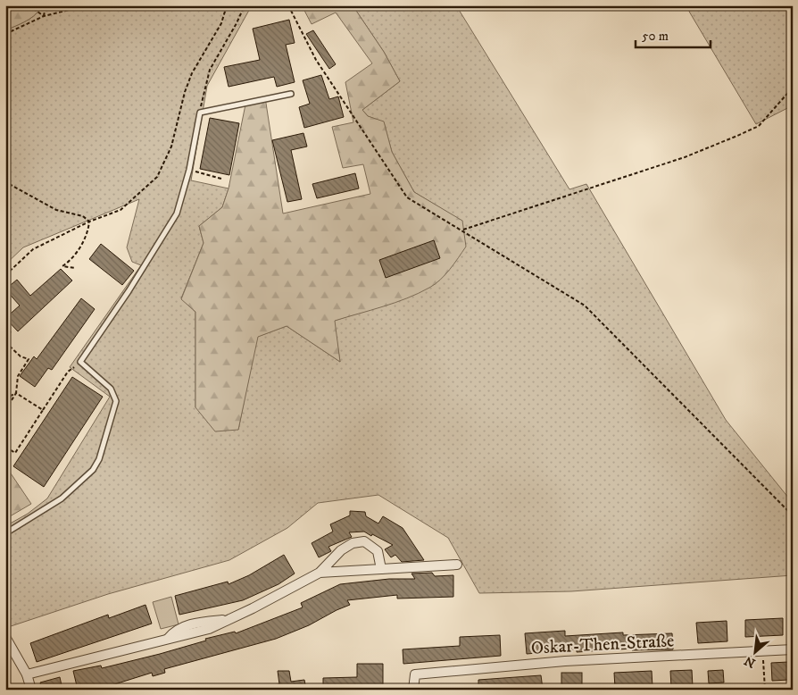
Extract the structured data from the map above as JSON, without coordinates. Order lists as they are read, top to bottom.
{
  "streets": {
    "street": ["Oskar-Then-Straße"]
  },
  "scale_bar": "50 m",
  "north": "bottom left"
}
